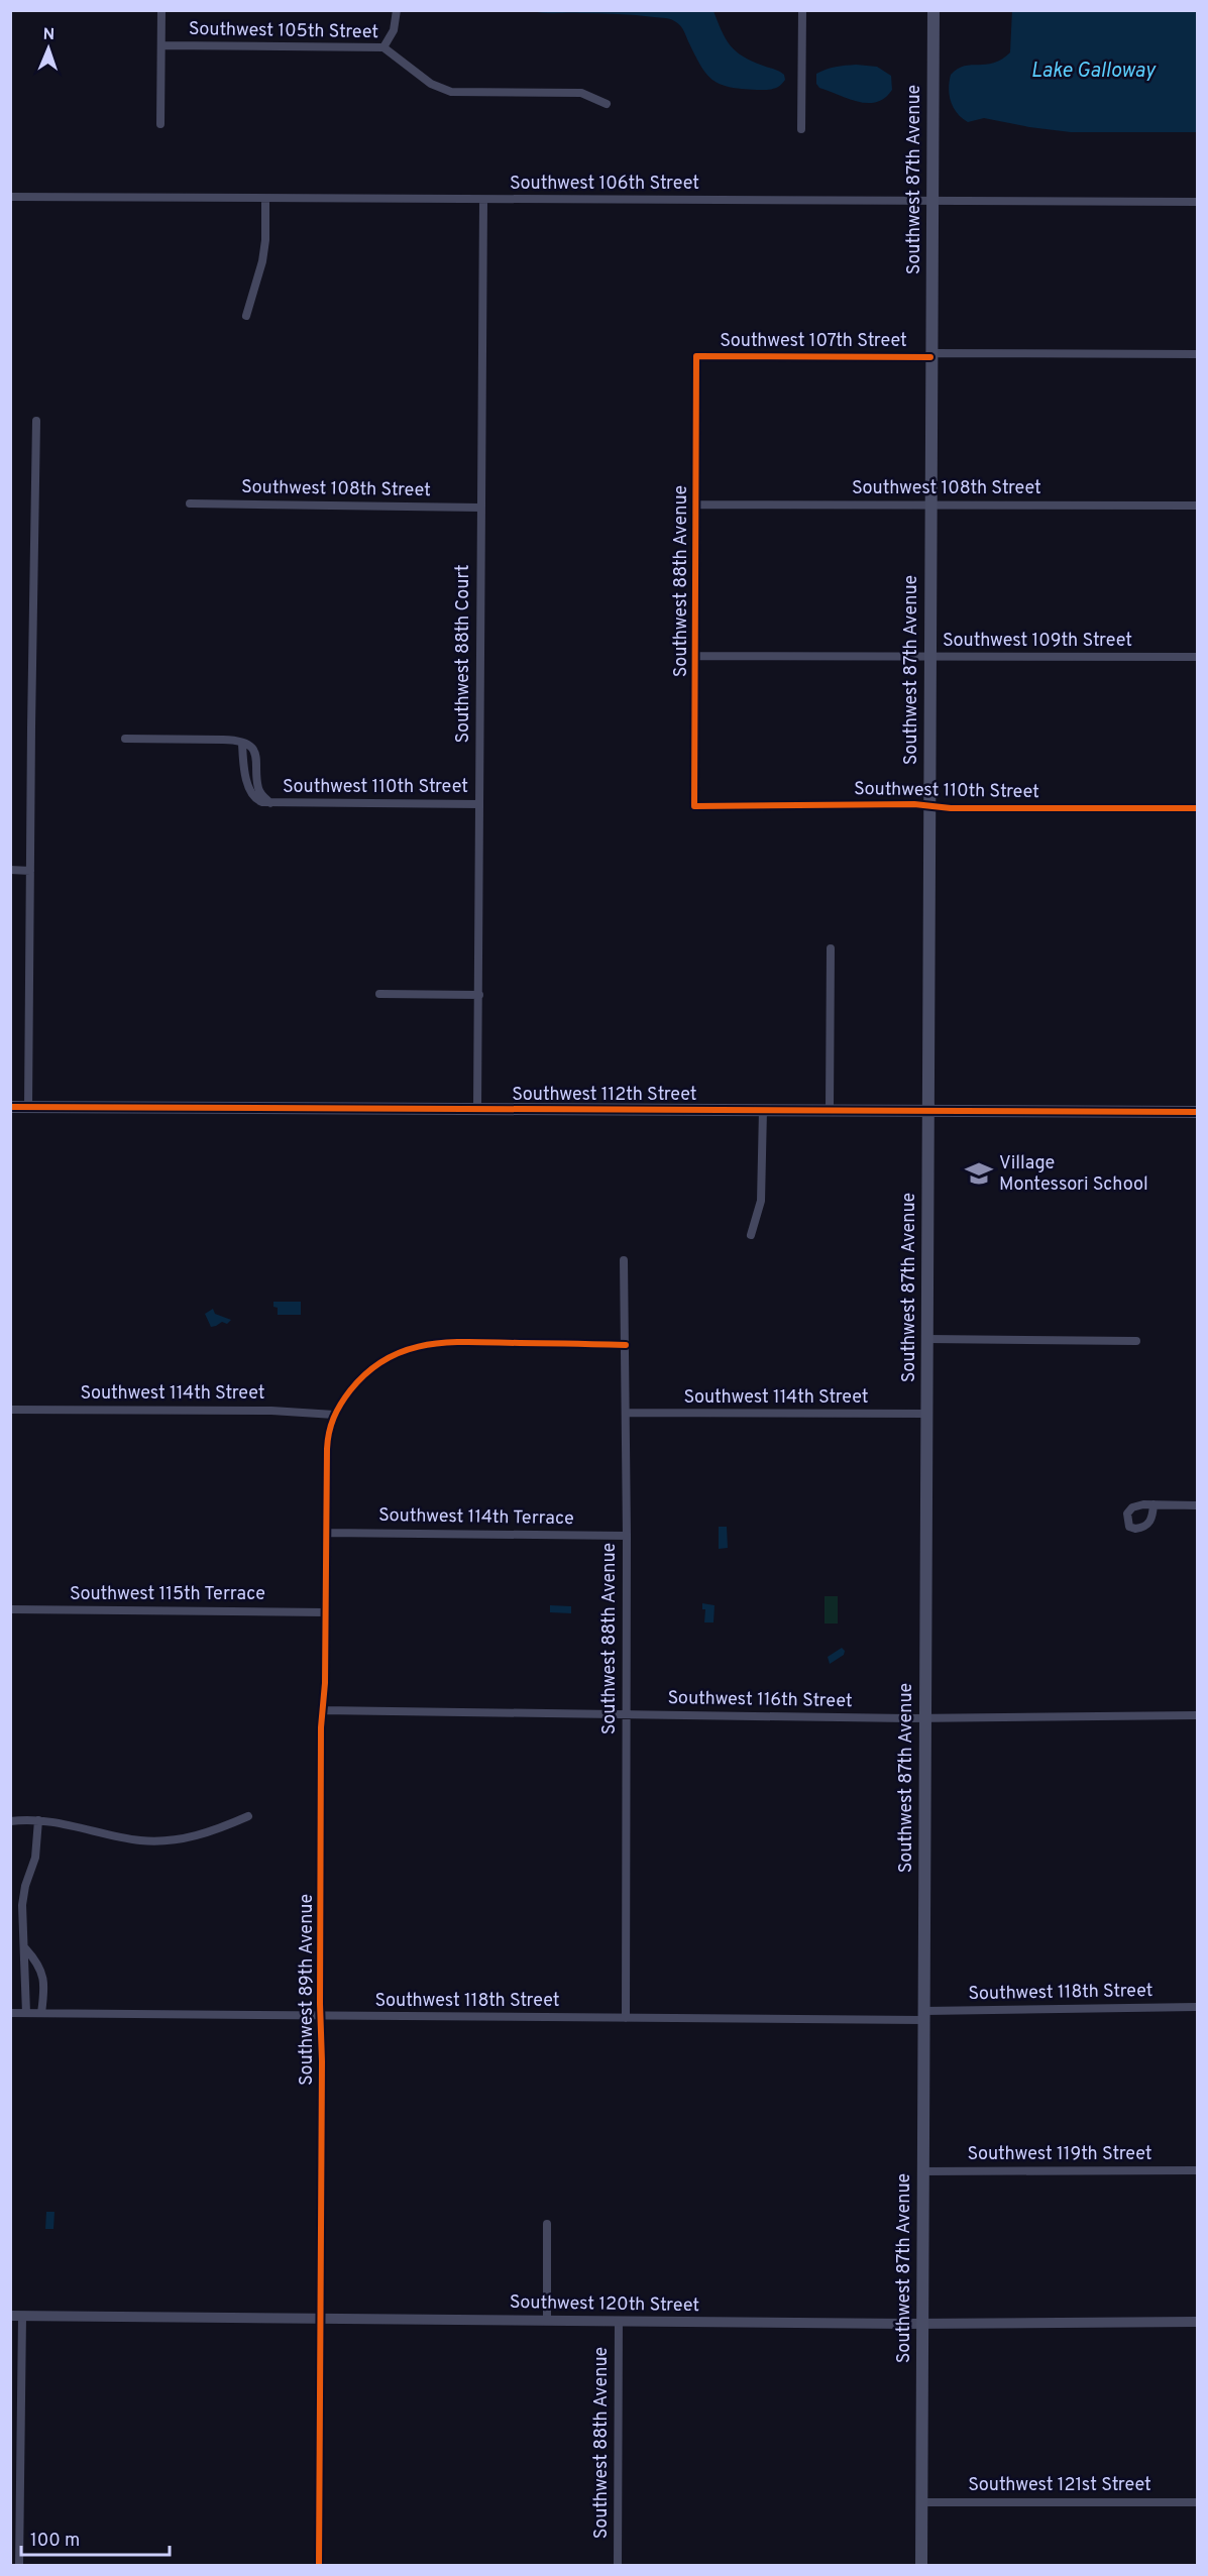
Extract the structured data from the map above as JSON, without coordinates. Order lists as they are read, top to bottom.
{
  "streets": {
    "main road": ["Southwest 87th Avenue", "Southwest 112th Street"],
    "street": [
      "Southwest 105th Street",
      "Southwest 106th Street",
      "Southwest 107th Street",
      "Southwest 108th Street",
      "Southwest 88th Avenue",
      "Southwest 109th Street",
      "Southwest 88th Court",
      "Southwest 110th Street",
      "Southwest 114th Street",
      "Southwest 114th Terrace",
      "Southwest 115th Terrace",
      "Southwest 116th Street",
      "Southwest 89th Avenue",
      "Southwest 118th Street",
      "Southwest 119th Street",
      "Southwest 120th Street",
      "Southwest 121st Street"
    ]
  },
  "crossings": [
    ["Southwest 87th Avenue", "Southwest 106th Street"],
    ["Southwest 87th Avenue", "Southwest 107th Street"],
    ["Southwest 87th Avenue", "Southwest 108th Street"],
    ["Southwest 87th Avenue", "Southwest 109th Street"],
    ["Southwest 87th Avenue", "Southwest 110th Street"],
    ["Southwest 87th Avenue", "Southwest 112th Street"],
    ["Southwest 87th Avenue", "Southwest 114th Street"],
    ["Southwest 87th Avenue", "Southwest 116th Street"],
    ["Southwest 87th Avenue", "Southwest 118th Street"],
    ["Southwest 87th Avenue", "Southwest 119th Street"],
    ["Southwest 87th Avenue", "Southwest 120th Street"],
    ["Southwest 87th Avenue", "Southwest 121st Street"],
    ["Southwest 106th Street", "Southwest 88th Court"],
    ["Southwest 107th Street", "Southwest 88th Avenue"],
    ["Southwest 108th Street", "Southwest 88th Avenue"],
    ["Southwest 108th Street", "Southwest 88th Court"],
    ["Southwest 88th Avenue", "Southwest 109th Street"],
    ["Southwest 88th Avenue", "Southwest 110th Street"],
    ["Southwest 88th Avenue", "Southwest 114th Street"],
    ["Southwest 88th Avenue", "Southwest 114th Terrace"],
    ["Southwest 88th Avenue", "Southwest 116th Street"],
    ["Southwest 88th Avenue", "Southwest 118th Street"],
    ["Southwest 88th Avenue", "Southwest 120th Street"],
    ["Southwest 88th Court", "Southwest 110th Street"],
    ["Southwest 88th Court", "Southwest 112th Street"],
    ["Southwest 114th Street", "Southwest 89th Avenue"],
    ["Southwest 114th Terrace", "Southwest 89th Avenue"],
    ["Southwest 115th Terrace", "Southwest 89th Avenue"],
    ["Southwest 116th Street", "Southwest 89th Avenue"],
    ["Southwest 89th Avenue", "Southwest 118th Street"],
    ["Southwest 89th Avenue", "Southwest 120th Street"]
  ],
  "water": ["Lake Galloway"],
  "places": {
    "school or university": ["Village Montessori School"]
  },
  "scale_bar": "100 m",
  "north": "top"
}
